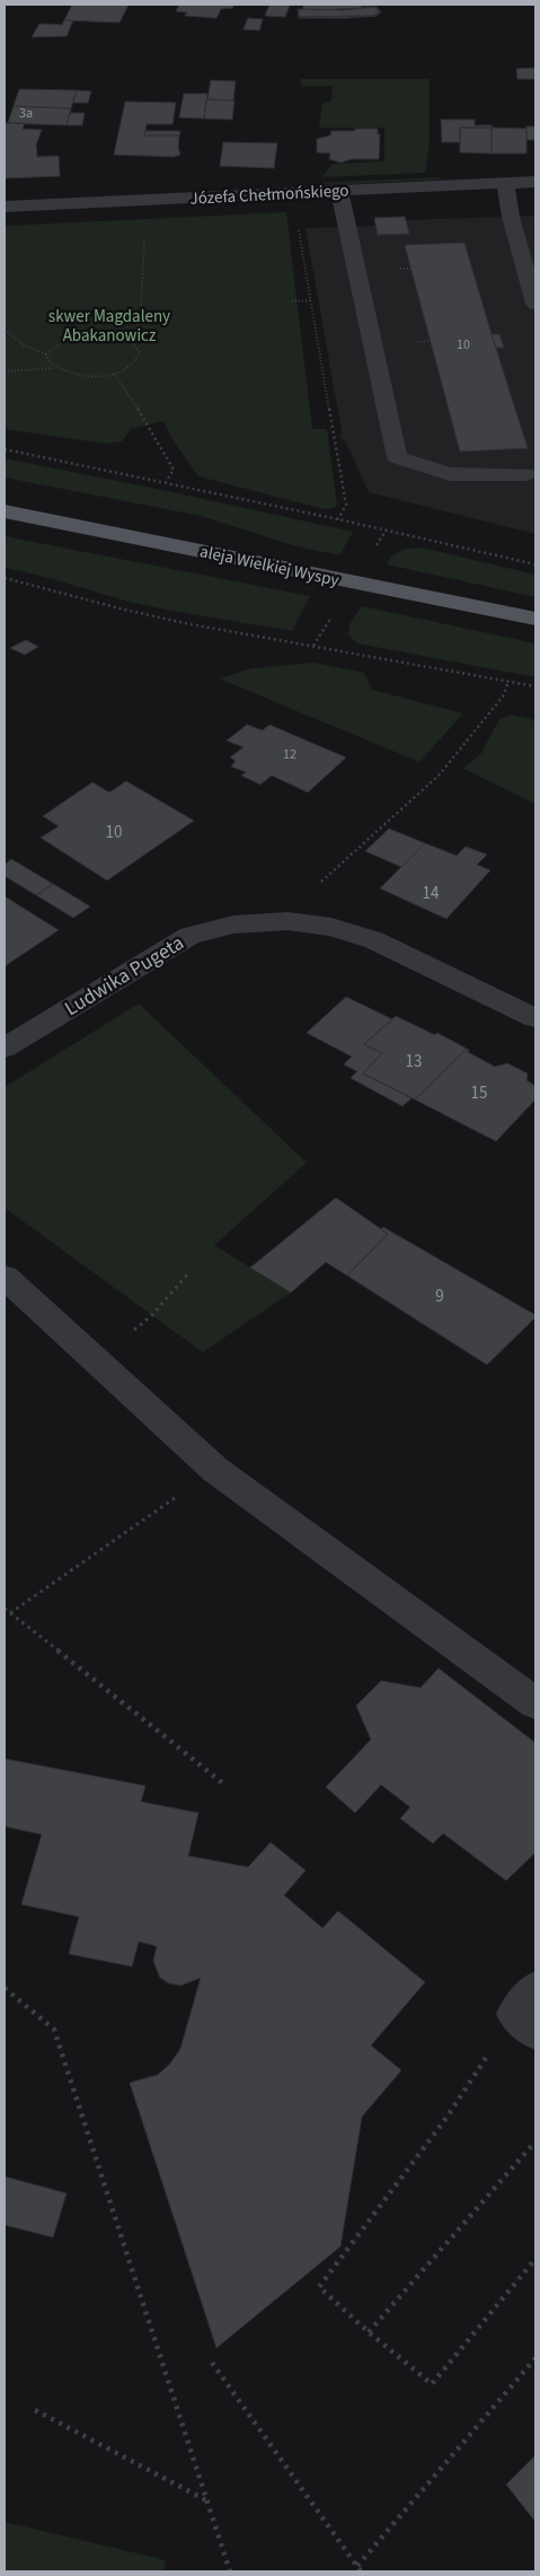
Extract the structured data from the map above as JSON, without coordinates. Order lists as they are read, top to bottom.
{
  "streets": {
    "main road": ["aleja Wielkiej Wyspy"],
    "street": ["Józefa Chełmońskiego", "Ludwika Pugeta"]
  },
  "parks": ["skwer Magdaleny Abakanowicz"],
  "house_numbers": [
    "3a",
    "10",
    "12",
    "10",
    "14",
    "13",
    "15",
    "9"
  ]
}
